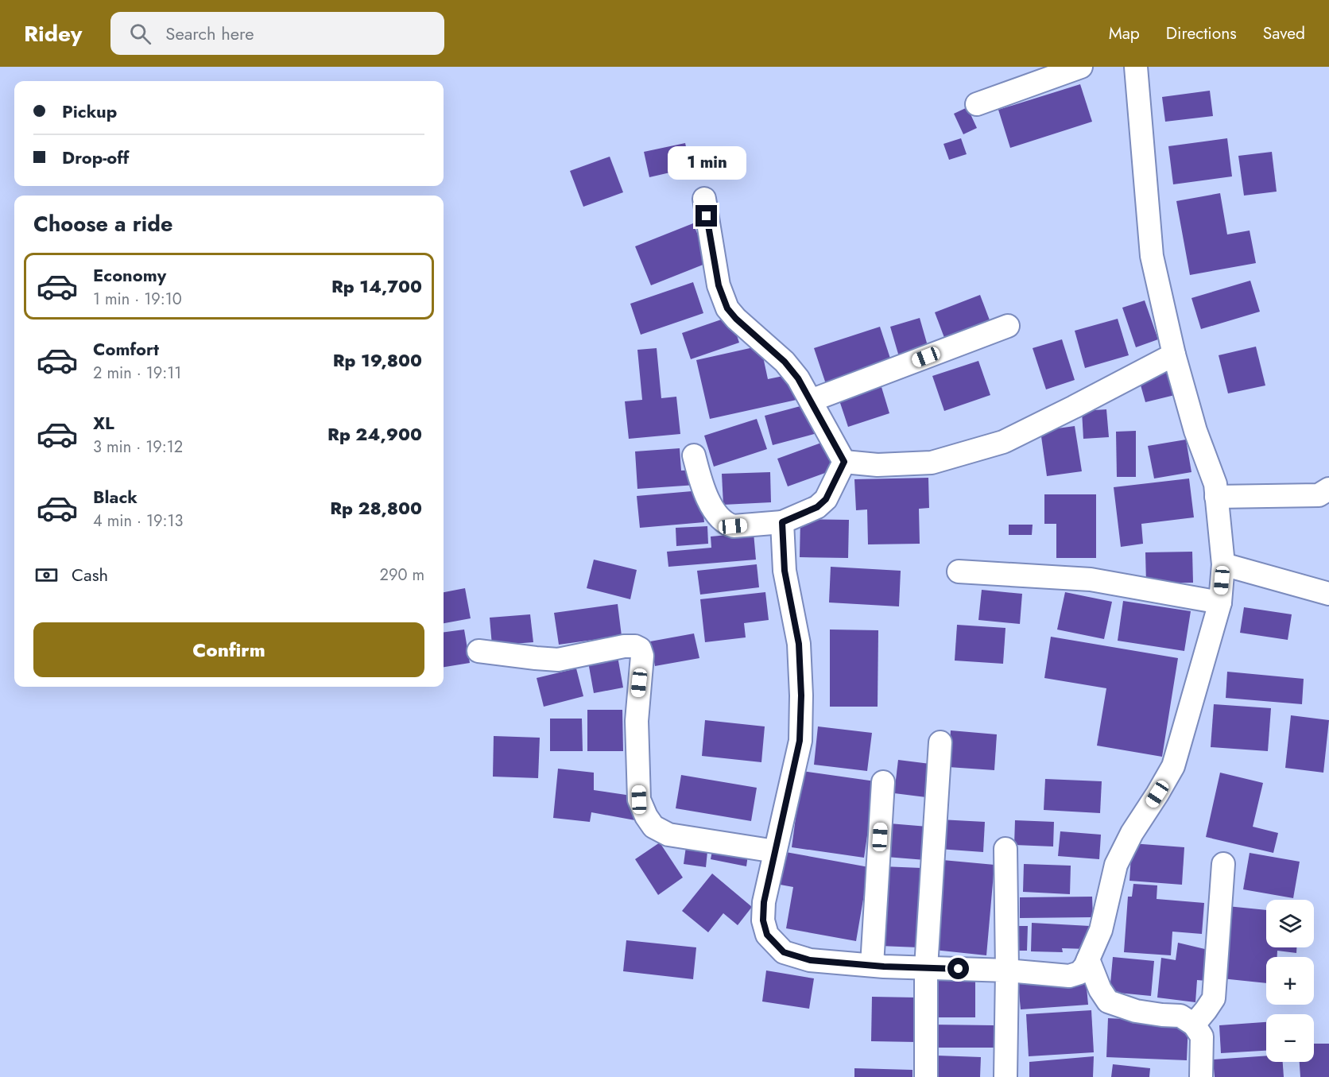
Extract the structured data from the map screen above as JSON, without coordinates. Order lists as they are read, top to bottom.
{
  "page": {
    "header": "Ridey",
    "search": "Search here",
    "nav": ["Map", "Directions", "Saved"],
    "banner": ["Pickup", "Drop-off"],
    "bubble": "1 min",
    "heading": "Choose a ride",
    "list": [
      {
        "name": "Economy",
        "note": "1 min · 19:10",
        "value": "Rp 14,700"
      },
      {
        "name": "Comfort",
        "note": "2 min · 19:11",
        "value": "Rp 19,800"
      },
      {
        "name": "XL",
        "note": "3 min · 19:12",
        "value": "Rp 24,900"
      },
      {
        "name": "Black",
        "note": "4 min · 19:13",
        "value": "Rp 28,800"
      }
    ],
    "pay": ["Cash", "290 m"],
    "buttons": "Confirm",
    "map_buttons": ["+", "−"]
  }
}
